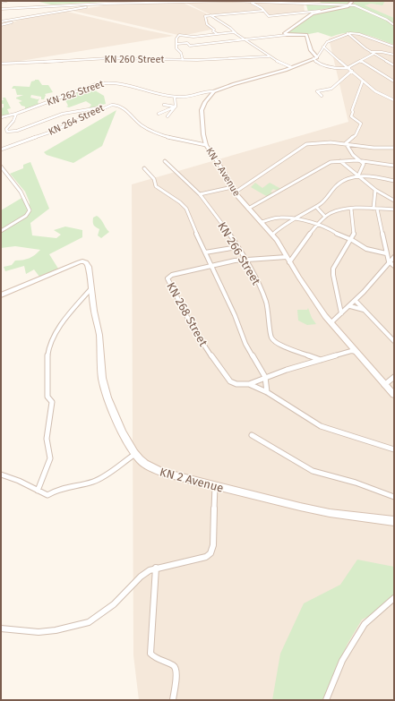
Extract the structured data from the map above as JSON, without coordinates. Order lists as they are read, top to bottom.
{
  "streets": {
    "main road": ["KN 2 Avenue"],
    "street": [
      "KN 260 Street",
      "KN 262 Street",
      "KN 264 Street",
      "KN 266 Street",
      "KN 268 Street"
    ]
  },
  "crossings": [
    ["KN 262 Street", "KN 2 Avenue"],
    ["KN 264 Street", "KN 2 Avenue"],
    ["KN 2 Avenue", "KN 268 Street"],
    ["KN 266 Street", "KN 268 Street"]
  ]
}
